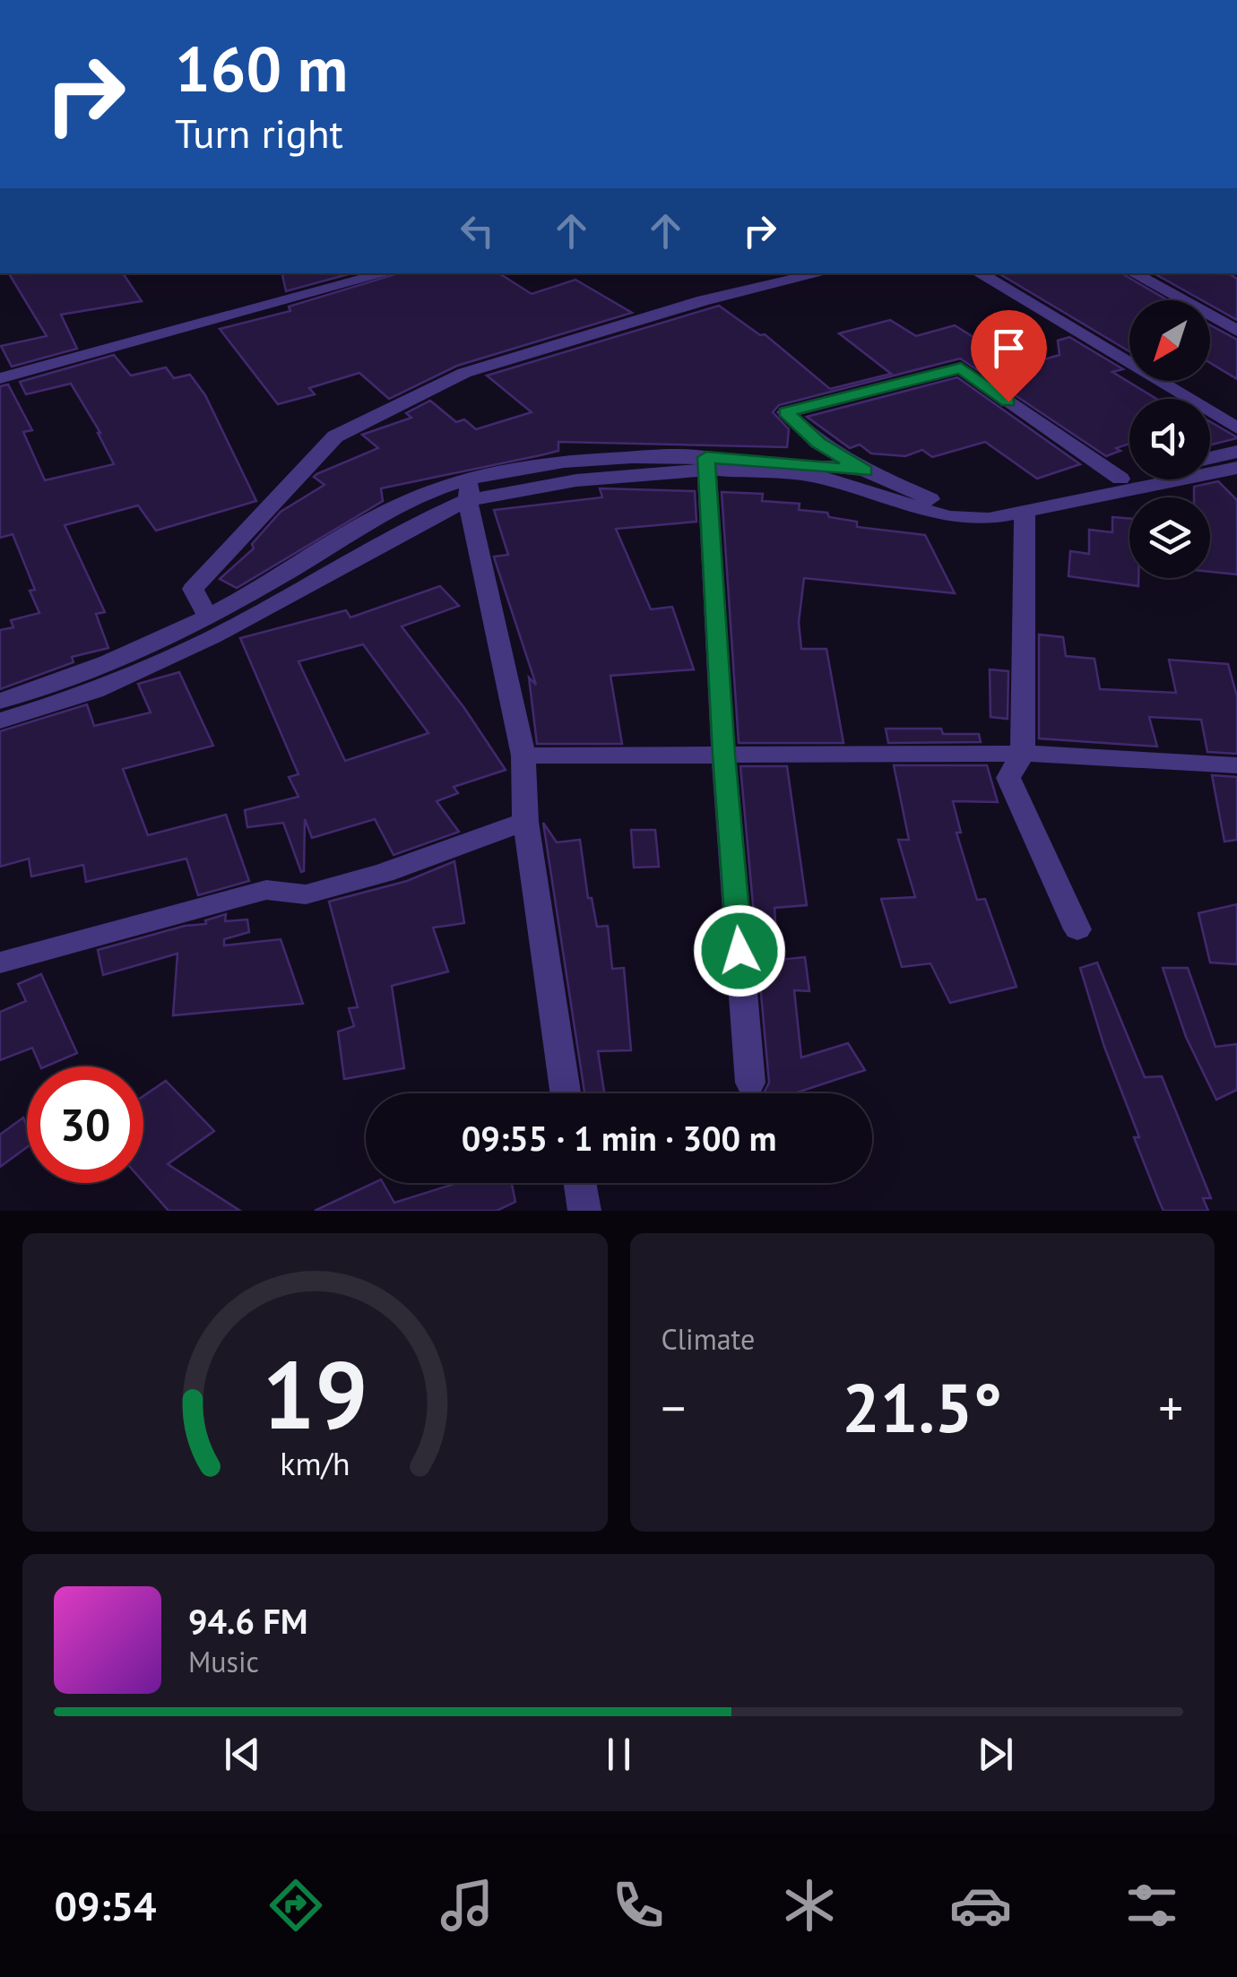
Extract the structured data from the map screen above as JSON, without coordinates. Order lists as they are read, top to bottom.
{
  "north": "bottom left",
  "page": {
    "turn": ["160 m", "Turn right"],
    "limit": "30",
    "trip": "09:55 · 1 min · 300 m",
    "tile": "Climate",
    "heat": ["−", "21.5°", "+"],
    "song": ["94.6 FM", "Music"],
    "tabs": "09:54",
    "gauge": ["19", "km/h"]
  }
}
